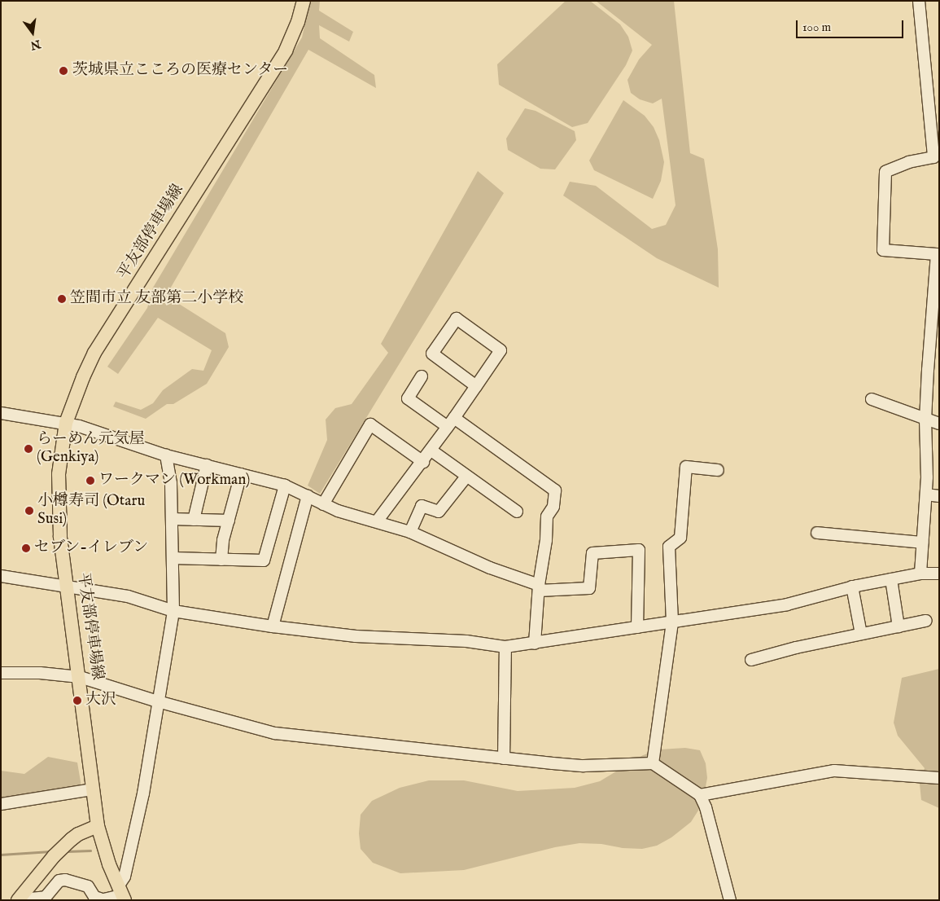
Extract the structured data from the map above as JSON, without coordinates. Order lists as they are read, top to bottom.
{
  "streets": {
    "main road": ["平友部停車場線"]
  },
  "places": [
    "茨城県立こころの医療センター",
    "笠間市立 友部第二小学校",
    "らーめん元気屋 (Genkiya)",
    "ワークマン (Workman)",
    "小樽寿司 (Otaru Susi)",
    "セブン-イレブン",
    "大沢"
  ],
  "scale_bar": "100 m",
  "north": "bottom"
}
